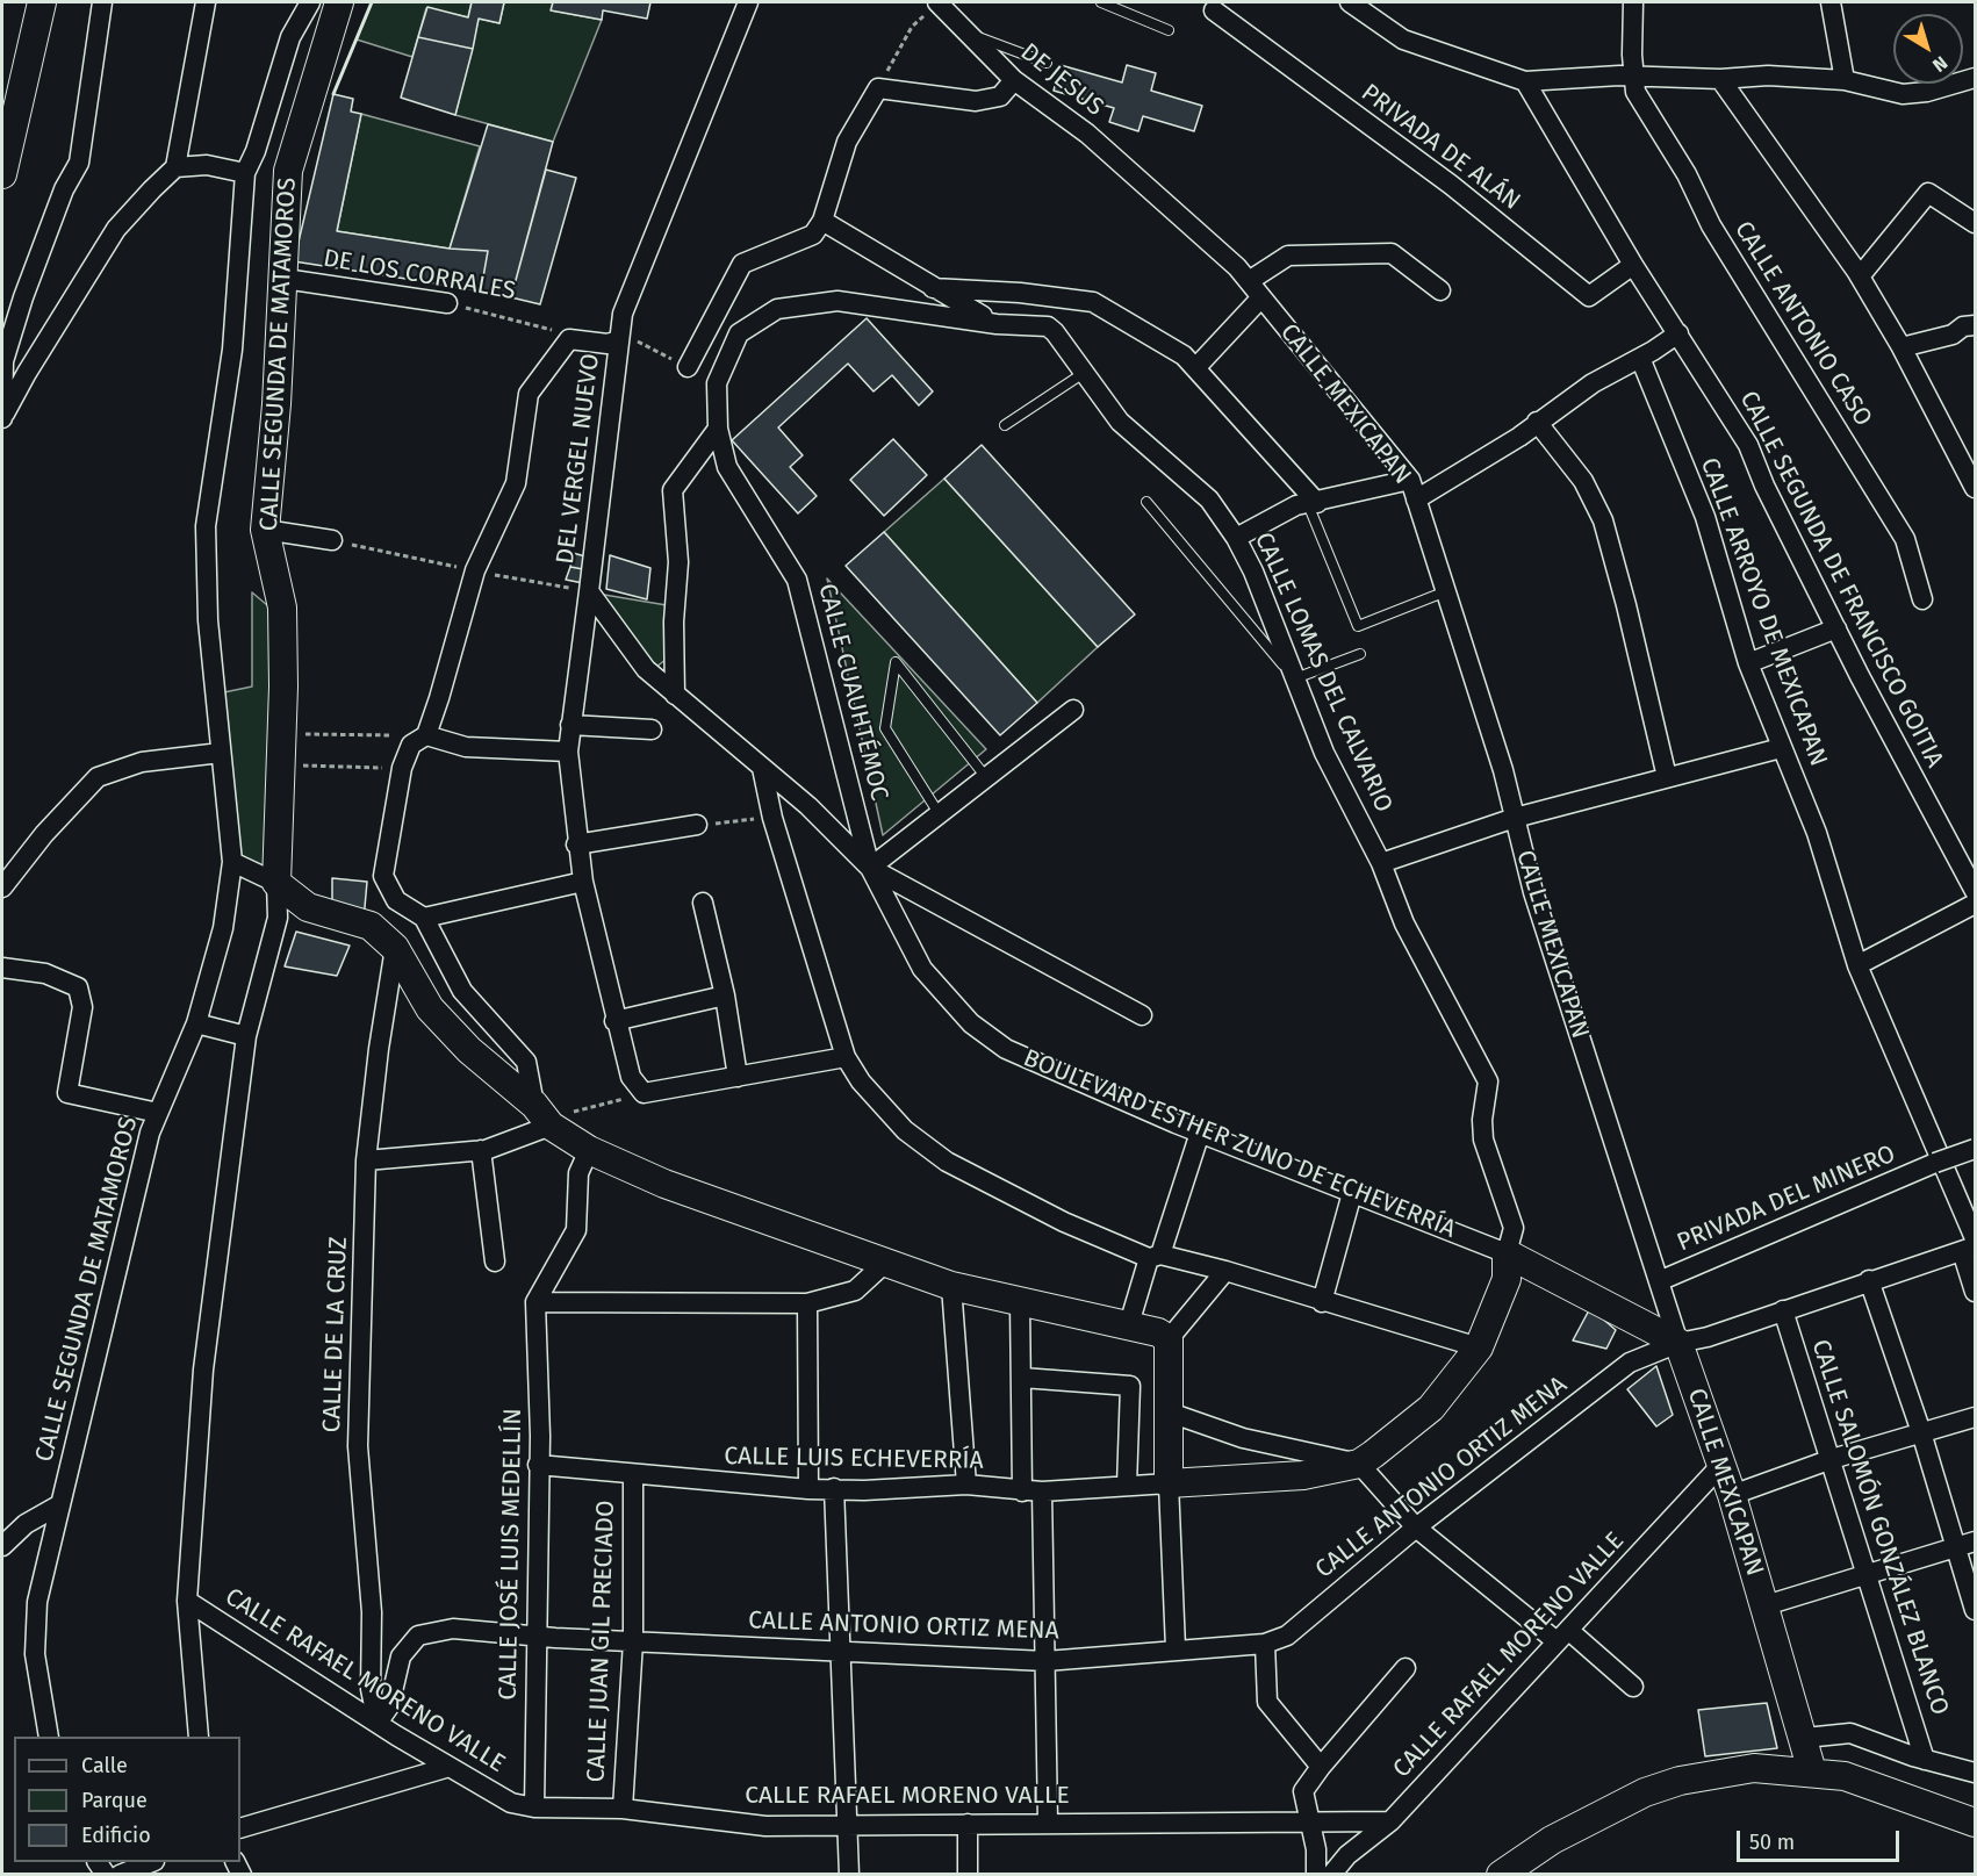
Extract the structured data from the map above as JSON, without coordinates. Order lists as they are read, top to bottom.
{
  "streets": {
    "street": [
      "DE JESUS",
      "PRIVADA DE ALÁN",
      "DE LOS CORRALES",
      "CALLE ANTONIO CASO",
      "CALLE SEGUNDA DE MATAMOROS",
      "CALLE MEXICAPAN",
      "DEL VERGEL NUEVO",
      "CALLE SEGUNDA DE FRANCISCO GOITIA",
      "CALLE ARROYO DE MEXICAPAN",
      "CALLE LOMAS DEL CALVARIO",
      "CALLE CUAUHTÉMOC",
      "BOULEVARD ESTHER ZUNO DE ECHEVERRÍA",
      "PRIVADA DEL MINERO",
      "CALLE DE LA CRUZ",
      "CALLE LUIS ECHEVERRÍA",
      "CALLE ANTONIO ORTIZ MENA",
      "CALLE SALOMÓN GONZÁLEZ BLANCO",
      "CALLE JOSÉ LUIS MEDELLÍN",
      "CALLE JUAN GIL PRECIADO",
      "CALLE RAFAEL MORENO VALLE"
    ]
  },
  "crossings": [
    ["DE JESUS", "CALLE MEXICAPAN"],
    ["PRIVADA DE ALÁN", "CALLE SEGUNDA DE FRANCISCO GOITIA"],
    ["DE LOS CORRALES", "CALLE SEGUNDA DE MATAMOROS"],
    ["CALLE MEXICAPAN", "BOULEVARD ESTHER ZUNO DE ECHEVERRÍA"],
    ["CALLE MEXICAPAN", "PRIVADA DEL MINERO"],
    ["CALLE MEXICAPAN", "CALLE ANTONIO ORTIZ MENA"],
    ["CALLE MEXICAPAN", "CALLE RAFAEL MORENO VALLE"],
    ["DEL VERGEL NUEVO", "CALLE CUAUHTÉMOC"],
    ["DEL VERGEL NUEVO", "BOULEVARD ESTHER ZUNO DE ECHEVERRÍA"],
    ["CALLE ARROYO DE MEXICAPAN", "CALLE ANTONIO ORTIZ MENA"],
    ["CALLE LOMAS DEL CALVARIO", "CALLE CUAUHTÉMOC"],
    ["CALLE LOMAS DEL CALVARIO", "BOULEVARD ESTHER ZUNO DE ECHEVERRÍA"],
    ["CALLE CUAUHTÉMOC", "BOULEVARD ESTHER ZUNO DE ECHEVERRÍA"],
    ["BOULEVARD ESTHER ZUNO DE ECHEVERRÍA", "CALLE ANTONIO ORTIZ MENA"],
    ["CALLE DE LA CRUZ", "CALLE ANTONIO ORTIZ MENA"],
    ["CALLE DE LA CRUZ", "CALLE RAFAEL MORENO VALLE"],
    ["CALLE LUIS ECHEVERRÍA", "CALLE JOSÉ LUIS MEDELLÍN"],
    ["CALLE LUIS ECHEVERRÍA", "CALLE JUAN GIL PRECIADO"],
    ["CALLE ANTONIO ORTIZ MENA", "CALLE SALOMÓN GONZÁLEZ BLANCO"],
    ["CALLE ANTONIO ORTIZ MENA", "CALLE JOSÉ LUIS MEDELLÍN"],
    ["CALLE ANTONIO ORTIZ MENA", "CALLE JUAN GIL PRECIADO"],
    ["CALLE ANTONIO ORTIZ MENA", "CALLE RAFAEL MORENO VALLE"],
    ["CALLE JOSÉ LUIS MEDELLÍN", "CALLE RAFAEL MORENO VALLE"],
    ["CALLE JUAN GIL PRECIADO", "CALLE RAFAEL MORENO VALLE"]
  ],
  "legend": ["Calle", "Parque", "Edificio"],
  "scale_bar": "50 m",
  "north": "bottom right"
}
